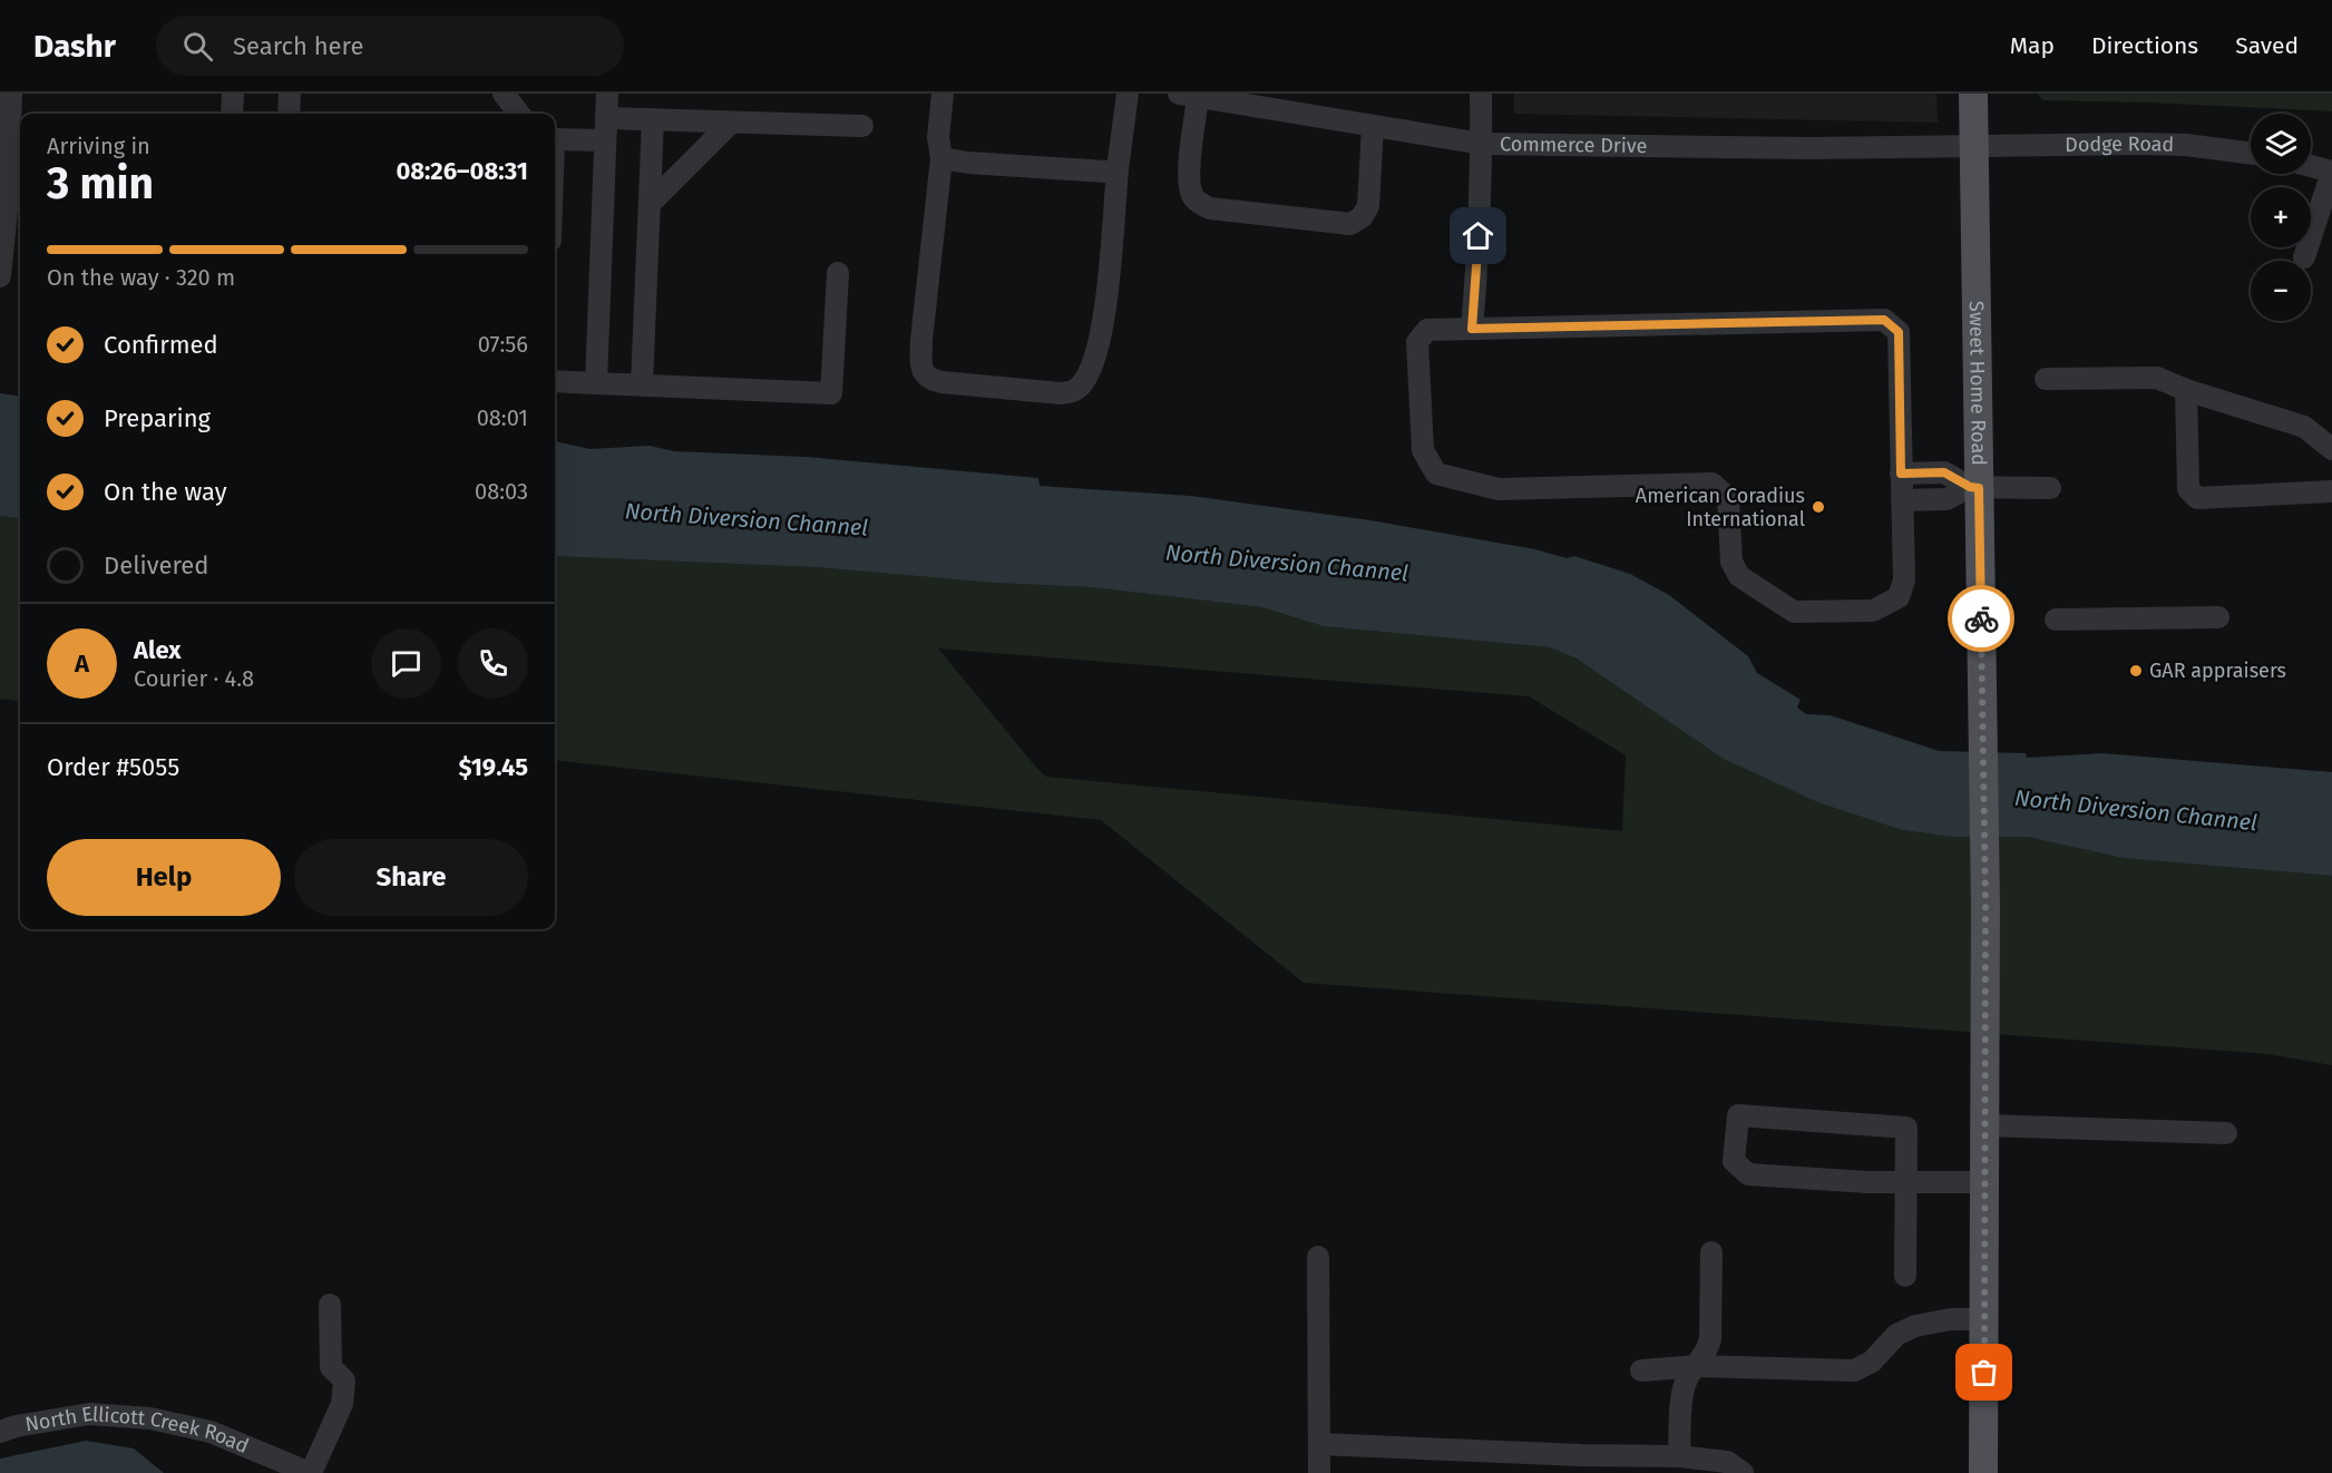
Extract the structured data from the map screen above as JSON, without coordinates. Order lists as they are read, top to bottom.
{
  "streets": {
    "main road": ["Sweet Home Road"],
    "street": ["Commerce Drive", "Dodge Road", "North Ellicott Creek Road"]
  },
  "crossings": [
    ["Commerce Drive", "Dodge Road"],
    ["Commerce Drive", "Sweet Home Road"],
    ["Dodge Road", "Sweet Home Road"]
  ],
  "water": ["North Diversion Channel"],
  "places": ["American Coradius International", "GAR appraisers"],
  "page": {
    "header": "Dashr",
    "search": "Search here",
    "nav": ["Map", "Directions", "Saved"],
    "map_buttons": ["+", "−"],
    "heading": ["3 min", "Arriving in", "08:26–08:31"],
    "panel": [
      "Alex",
      "Courier · 4.8",
      "Order #5055",
      "$19.45"
    ],
    "bar": "On the way · 320 m",
    "list": [
      ["Confirmed", "07:56"],
      ["Preparing", "08:01"],
      ["On the way", "08:03"],
      "Delivered"
    ],
    "round": "A",
    "buttons": ["Help", "Share"]
  }
}
